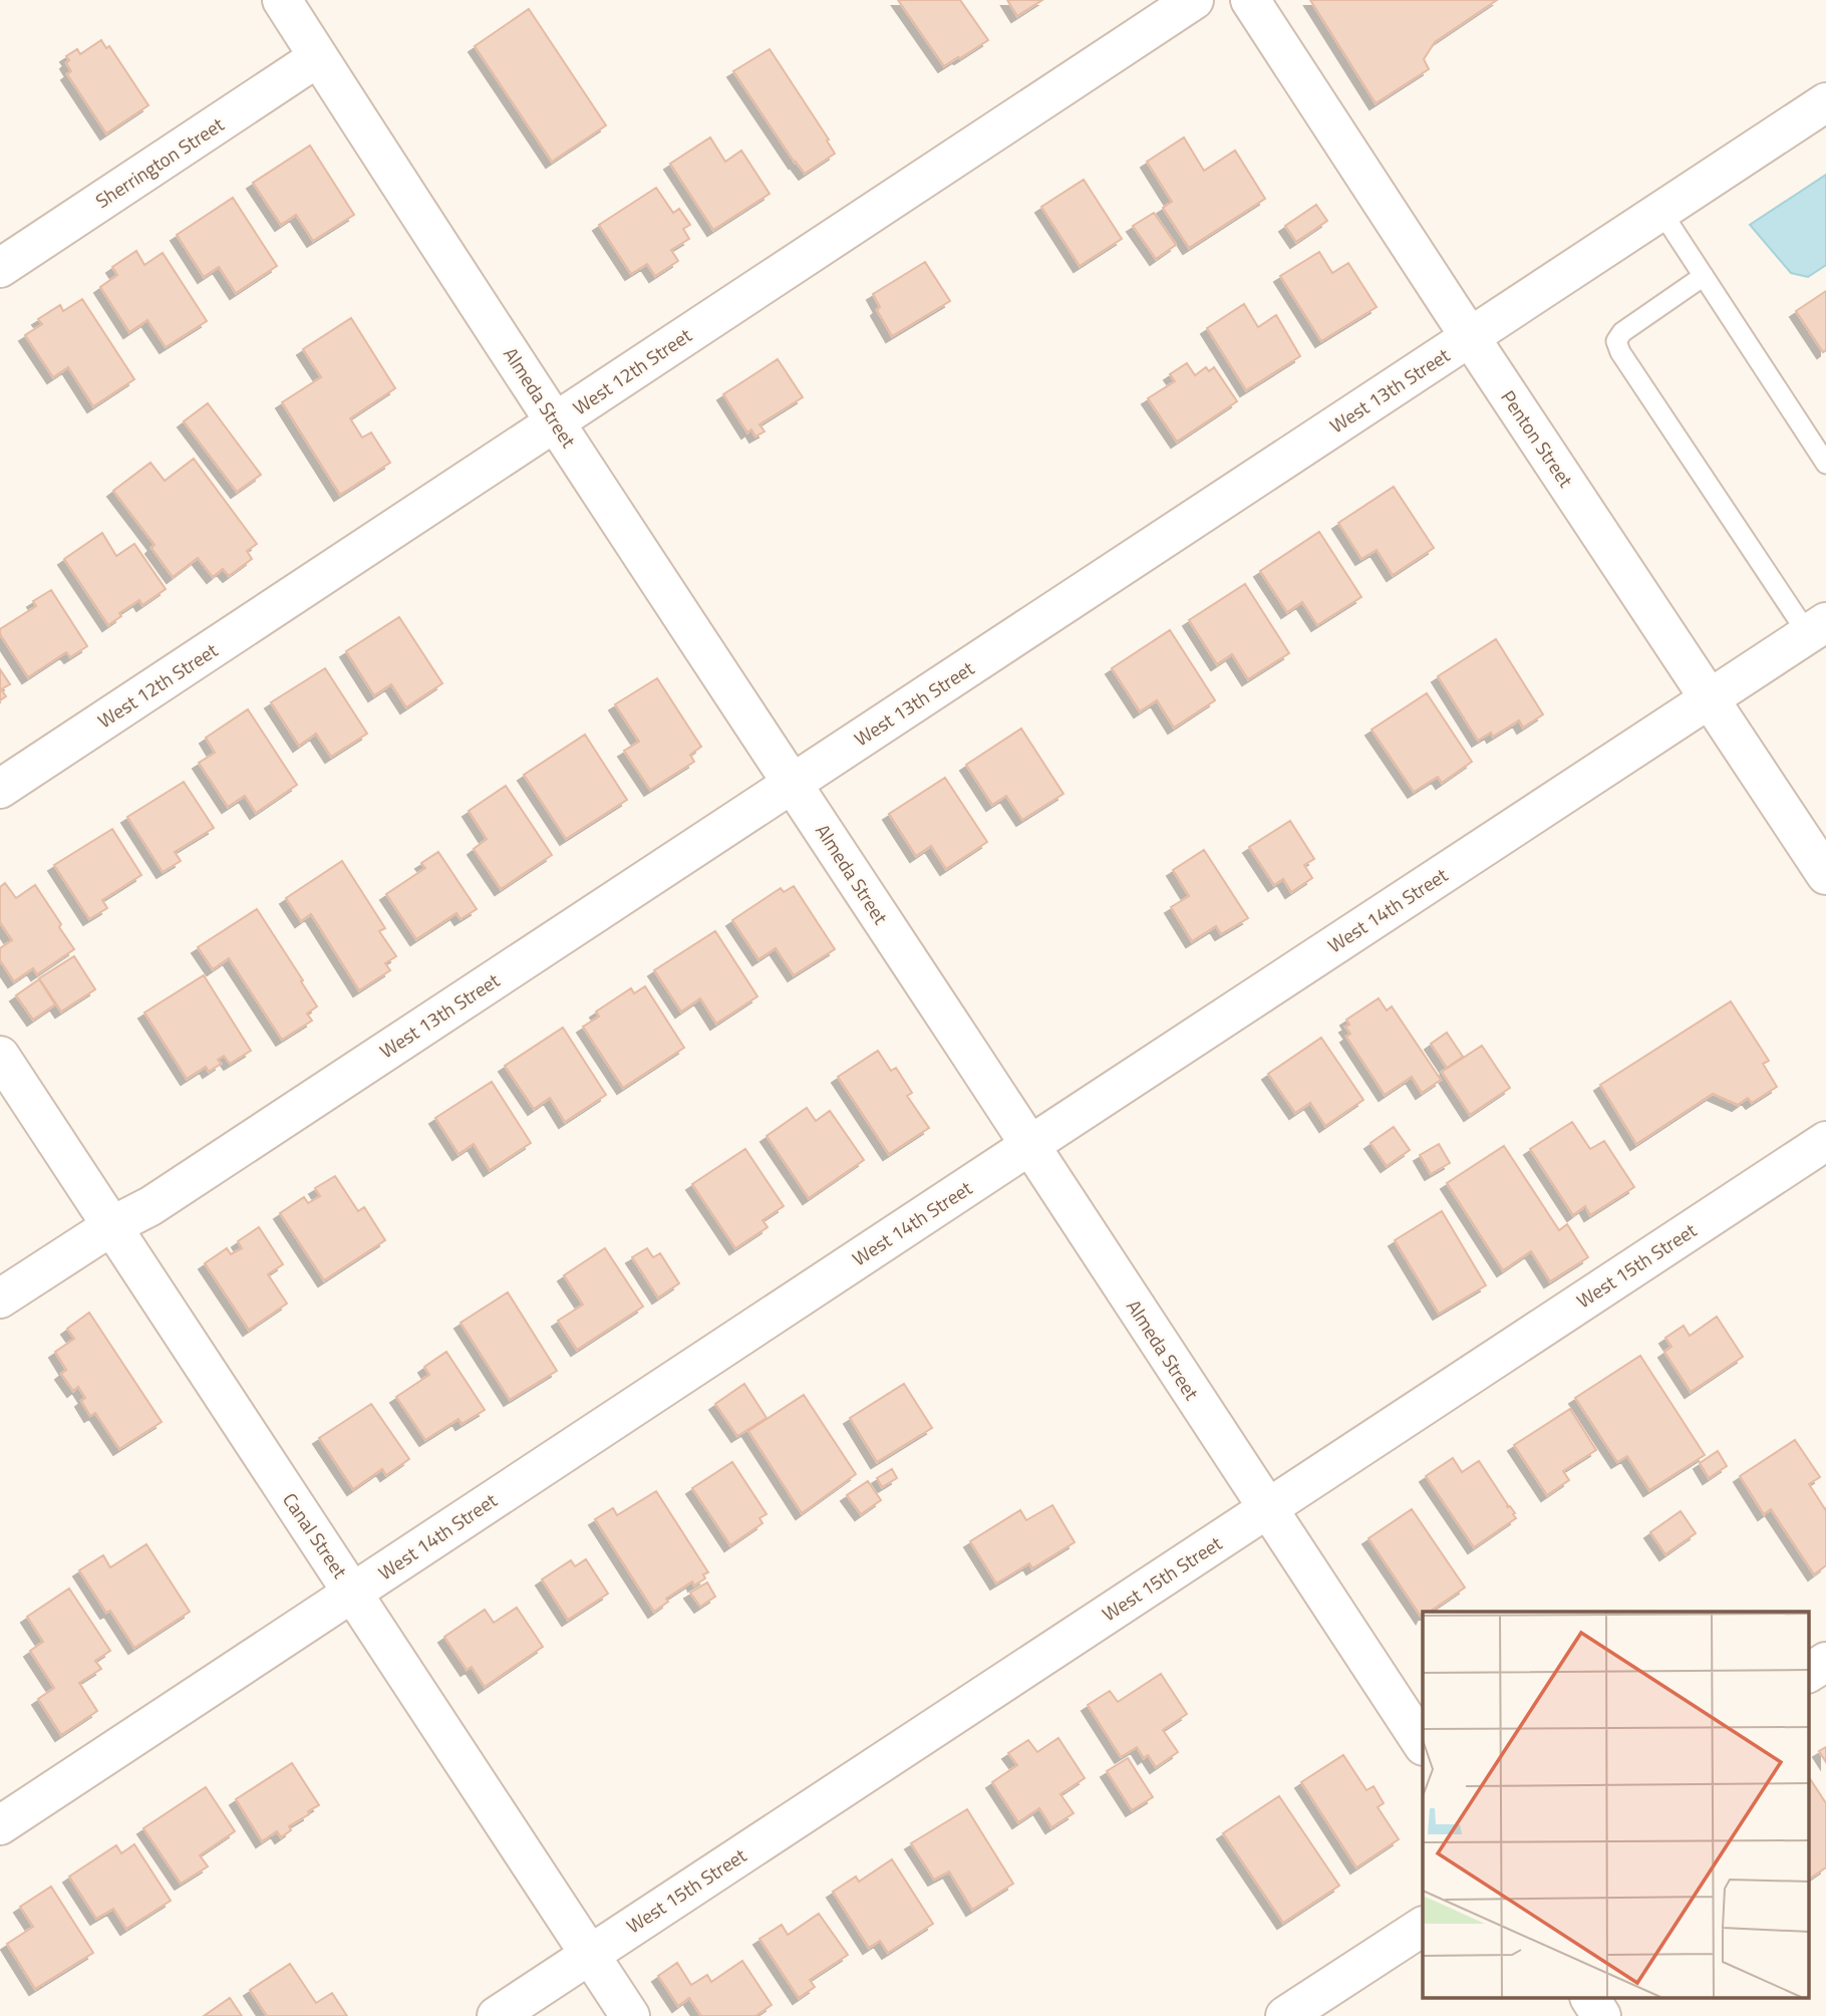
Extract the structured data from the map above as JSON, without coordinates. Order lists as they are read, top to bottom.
{
  "streets": {
    "street": [
      "Sherrington Street",
      "West 12th Street",
      "West 13th Street",
      "Almeda Street",
      "Penton Street",
      "West 14th Street",
      "West 15th Street",
      "Canal Street"
    ]
  },
  "crossings": [
    ["Sherrington Street", "Almeda Street"],
    ["West 12th Street", "Almeda Street"],
    ["West 13th Street", "Almeda Street"],
    ["West 13th Street", "Penton Street"],
    ["West 13th Street", "Canal Street"],
    ["Almeda Street", "West 14th Street"],
    ["Almeda Street", "West 15th Street"],
    ["Penton Street", "West 14th Street"],
    ["West 14th Street", "Canal Street"],
    ["West 15th Street", "Canal Street"]
  ]
}
